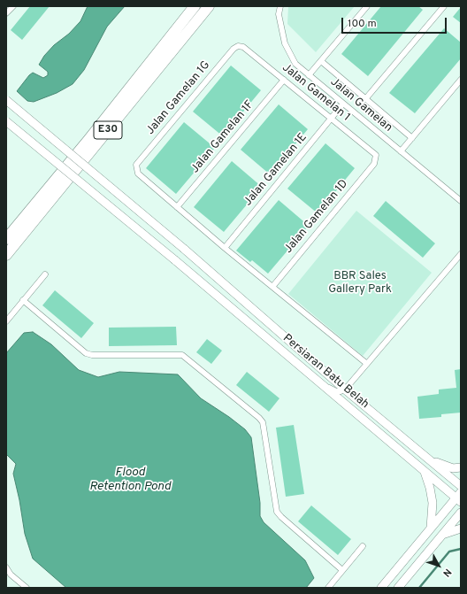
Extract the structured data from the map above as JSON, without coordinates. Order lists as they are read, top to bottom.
{
  "streets": {
    "highway": ["E30"],
    "street": [
      "Jalan Gamelan 1",
      "Jalan Gamelan 1G",
      "Jalan Gamelan",
      "Jalan Gamelan 1F",
      "Jalan Gamelan 1E",
      "Jalan Gamelan 1D",
      "Persiaran Batu Belah"
    ]
  },
  "crossings": [
    ["Jalan Gamelan 1", "Jalan Gamelan 1G"],
    ["Jalan Gamelan 1", "Jalan Gamelan 1F"],
    ["Jalan Gamelan 1", "Jalan Gamelan 1E"],
    ["Jalan Gamelan 1", "Jalan Gamelan 1D"],
    ["Jalan Gamelan 1G", "Jalan Gamelan 1F"],
    ["Jalan Gamelan", "Jalan Gamelan 1E"]
  ],
  "water": ["Flood Retention Pond"],
  "parks": ["BBR Sales Gallery Park"],
  "scale_bar": "100 m",
  "north": "bottom right"
}
